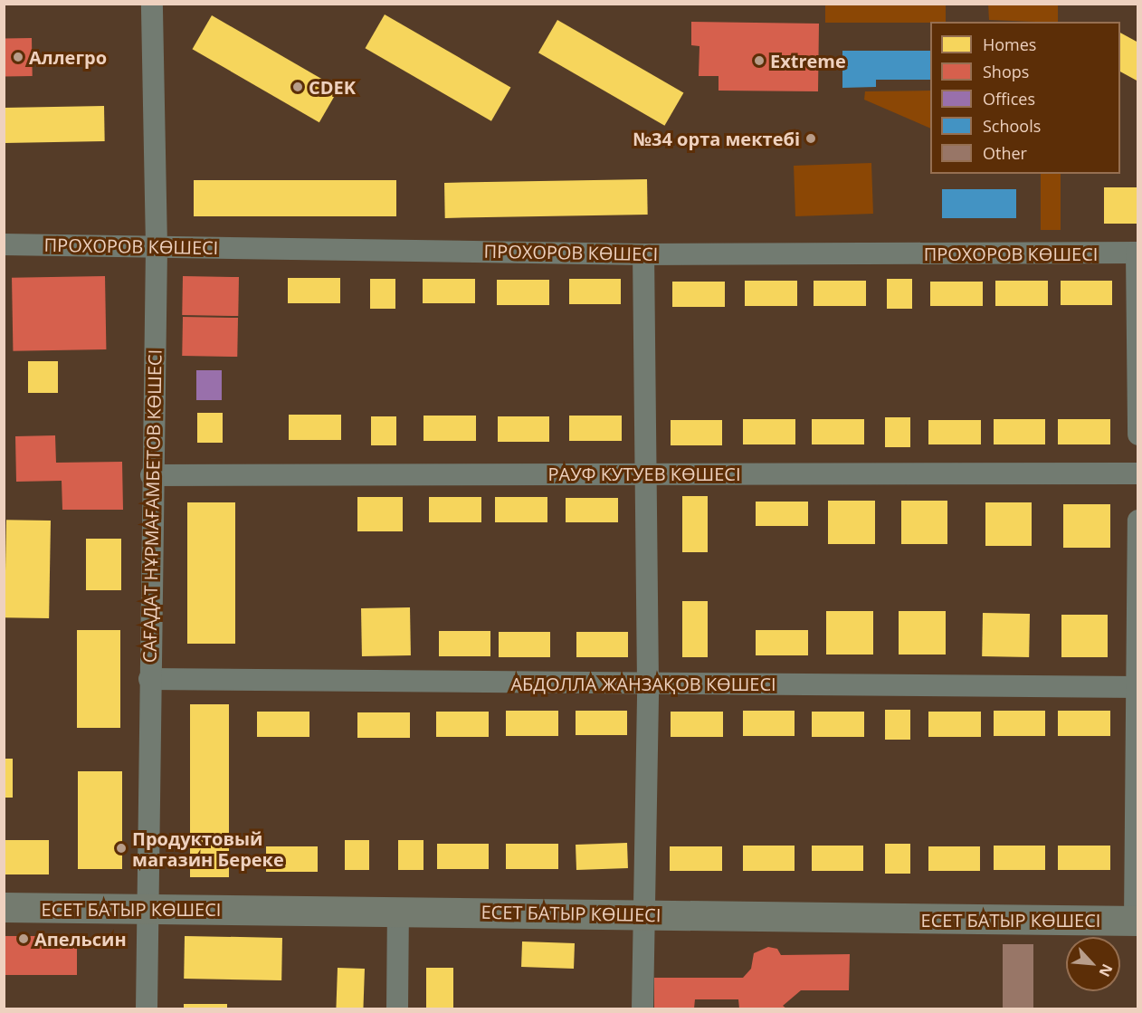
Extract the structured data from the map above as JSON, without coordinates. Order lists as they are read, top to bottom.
{
  "streets": {
    "street": [
      "ПРОХОРОВ КӨШЕСІ",
      "РАУФ КУТУЕВ КӨШЕСІ",
      "САҒАДАТ НҰРМАҒАМБЕТОВ КӨШЕСІ",
      "АБДОЛЛА ЖАНЗАҚОВ КӨШЕСІ",
      "ЕСЕТ БАТЫР КӨШЕСІ"
    ]
  },
  "crossings": [
    ["ПРОХОРОВ КӨШЕСІ", "САҒАДАТ НҰРМАҒАМБЕТОВ КӨШЕСІ"],
    ["РАУФ КУТУЕВ КӨШЕСІ", "САҒАДАТ НҰРМАҒАМБЕТОВ КӨШЕСІ"],
    ["САҒАДАТ НҰРМАҒАМБЕТОВ КӨШЕСІ", "АБДОЛЛА ЖАНЗАҚОВ КӨШЕСІ"],
    ["САҒАДАТ НҰРМАҒАМБЕТОВ КӨШЕСІ", "ЕСЕТ БАТЫР КӨШЕСІ"]
  ],
  "places": [
    "Аллегро",
    "Extreme",
    "CDEK",
    "№34 орта мектебі",
    "Продуктовый магазин Береке",
    "Апельсин"
  ],
  "legend": [
    "Homes",
    "Shops",
    "Offices",
    "Schools",
    "Other"
  ],
  "north": "bottom right"
}
